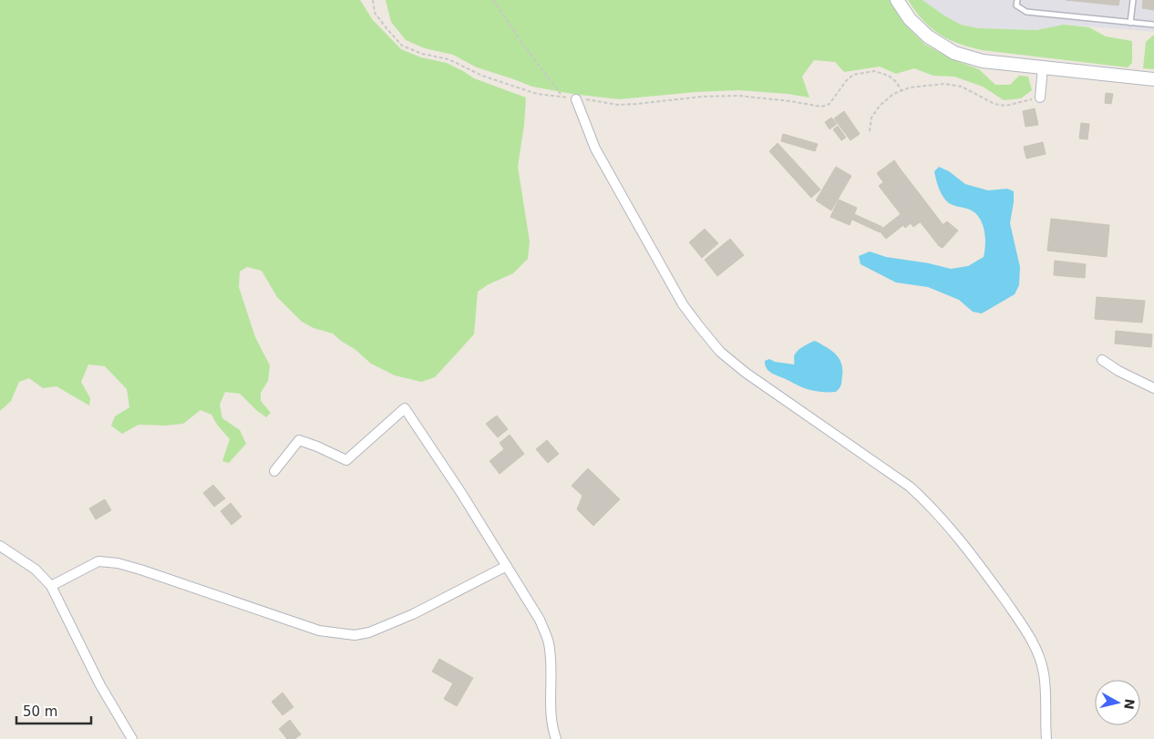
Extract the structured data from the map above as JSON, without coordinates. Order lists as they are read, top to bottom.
{
  "scale_bar": "50 m",
  "north": "right"
}
